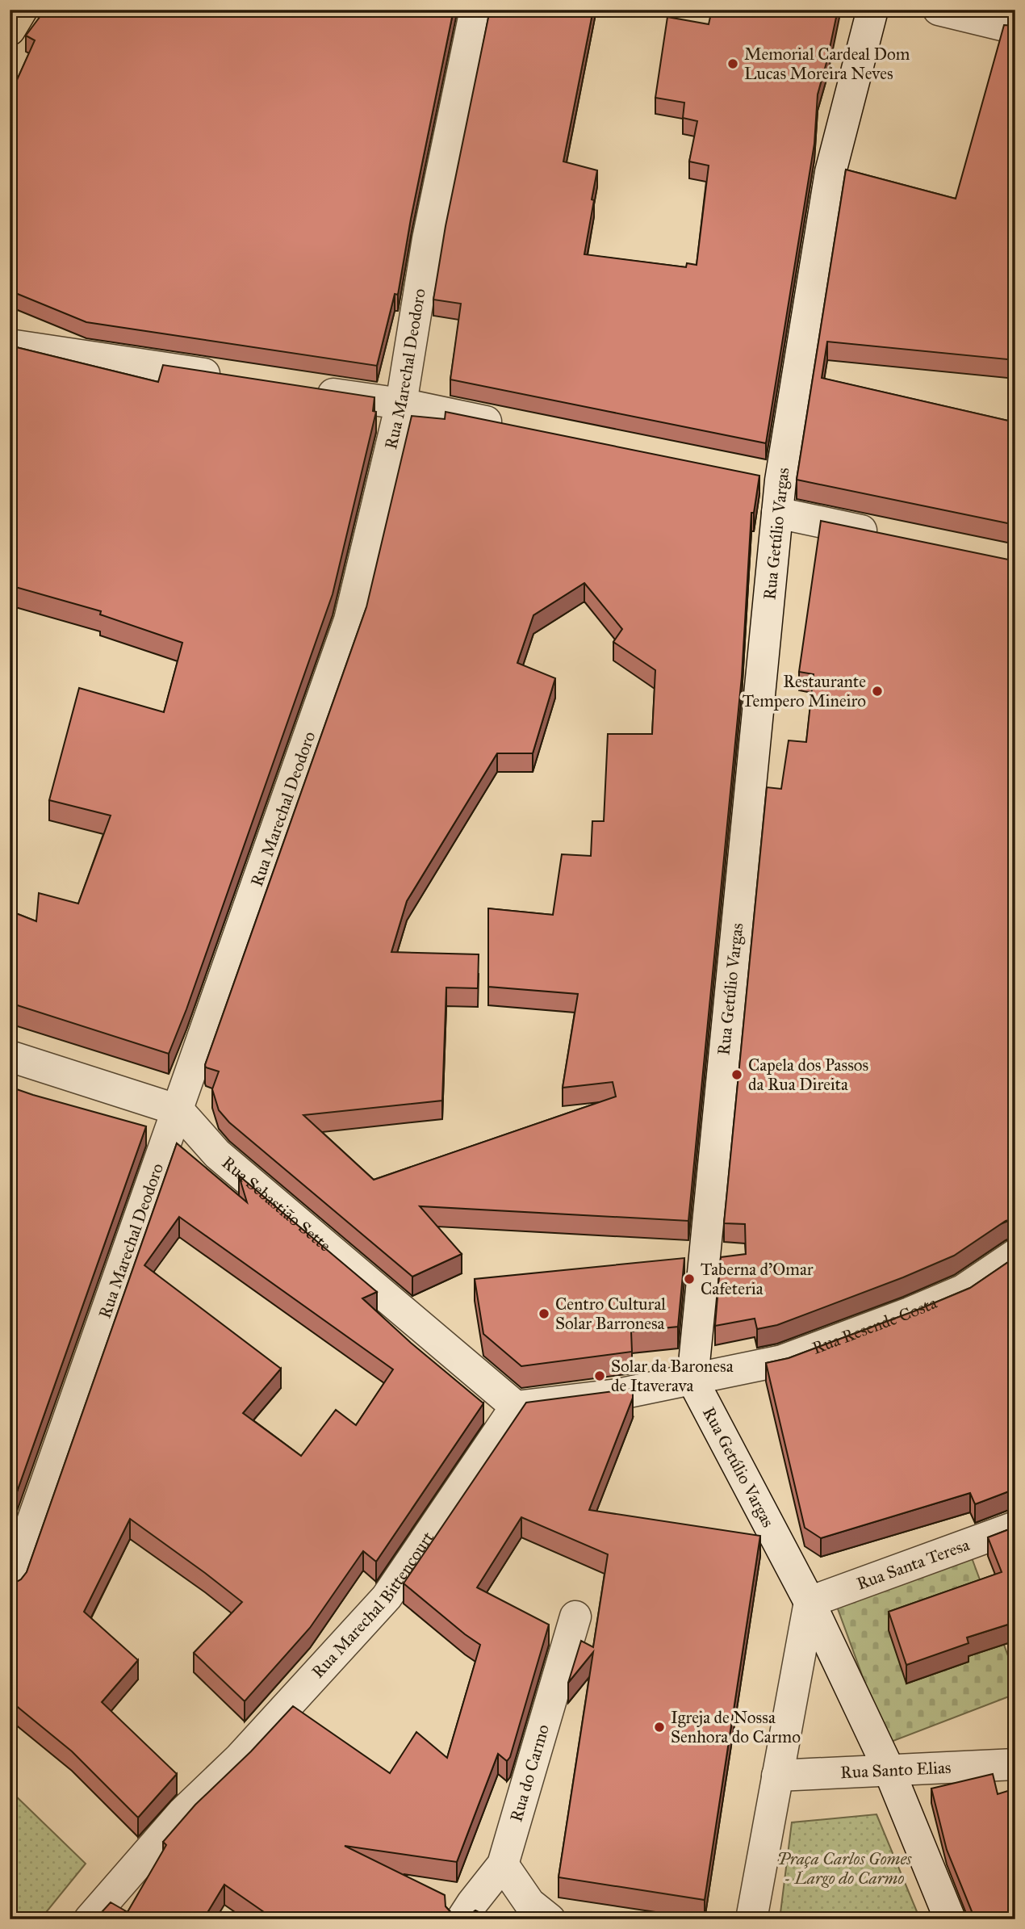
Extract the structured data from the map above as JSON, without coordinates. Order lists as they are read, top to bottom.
{
  "streets": {
    "street": [
      "Rua Marechal Deodoro",
      "Rua Getúlio Vargas",
      "Rua Sebastião Sette",
      "Rua Resende Costa",
      "Rua Santa Teresa",
      "Rua Marechal Bittencourt",
      "Rua Santo Elias",
      "Rua do Carmo"
    ]
  },
  "crossings": [
    ["Rua Marechal Deodoro", "Rua Sebastião Sette"],
    ["Rua Getúlio Vargas", "Rua Resende Costa"],
    ["Rua Getúlio Vargas", "Rua Santa Teresa"],
    ["Rua Getúlio Vargas", "Rua Santo Elias"],
    ["Rua Sebastião Sette", "Rua Marechal Bittencourt"]
  ],
  "parks": ["Praça Carlos Gomes - Largo do Carmo"],
  "places": [
    "Memorial Cardeal Dom Lucas Moreira Neves",
    "Restaurante Tempero Mineiro",
    "Capela dos Passos da Rua Direita",
    "Taberna d'Omar Cafeteria",
    "Centro Cultural Solar Barronesa",
    "Solar da Baronesa de Itaverava",
    "Igreja de Nossa Senhora do Carmo"
  ]
}
